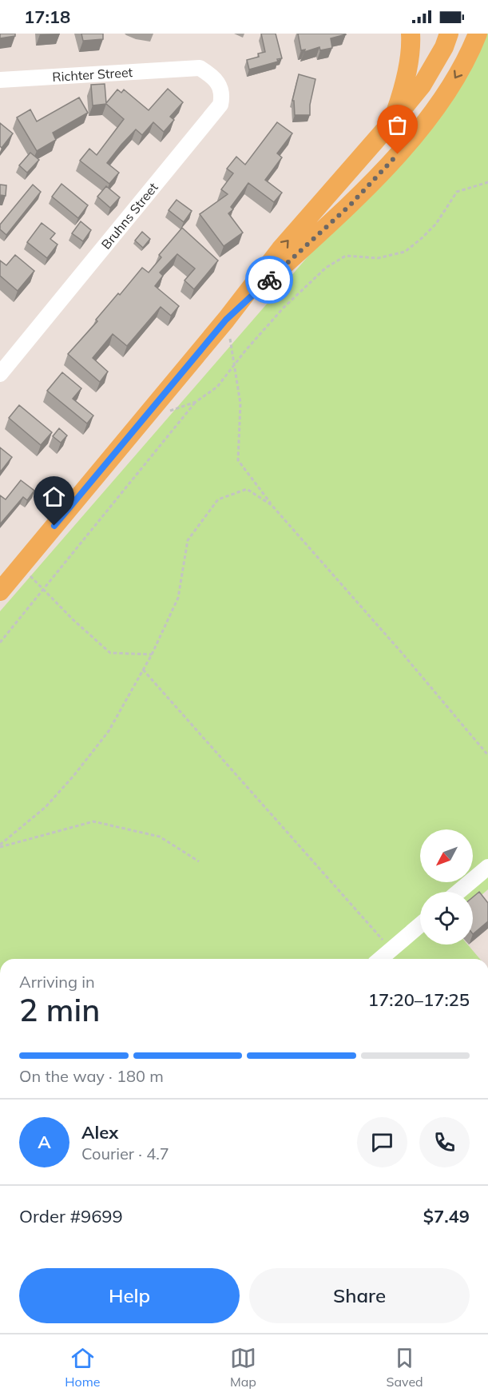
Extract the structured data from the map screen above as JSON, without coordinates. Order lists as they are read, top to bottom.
{
  "streets": {
    "street": ["Richter Street", "Bruhns Street"]
  },
  "crossings": [
    ["Richter Street", "Bruhns Street"]
  ],
  "north": "bottom left",
  "page": {
    "status": "17:18",
    "heading": ["2 min", "Arriving in", "17:20–17:25"],
    "panel": [
      "Alex",
      "Courier · 4.7",
      "Order #9699",
      "$7.49"
    ],
    "bar": "On the way · 180 m",
    "round": "A",
    "buttons": ["Help", "Share"],
    "tabs": ["Home", "Map", "Saved"]
  }
}
